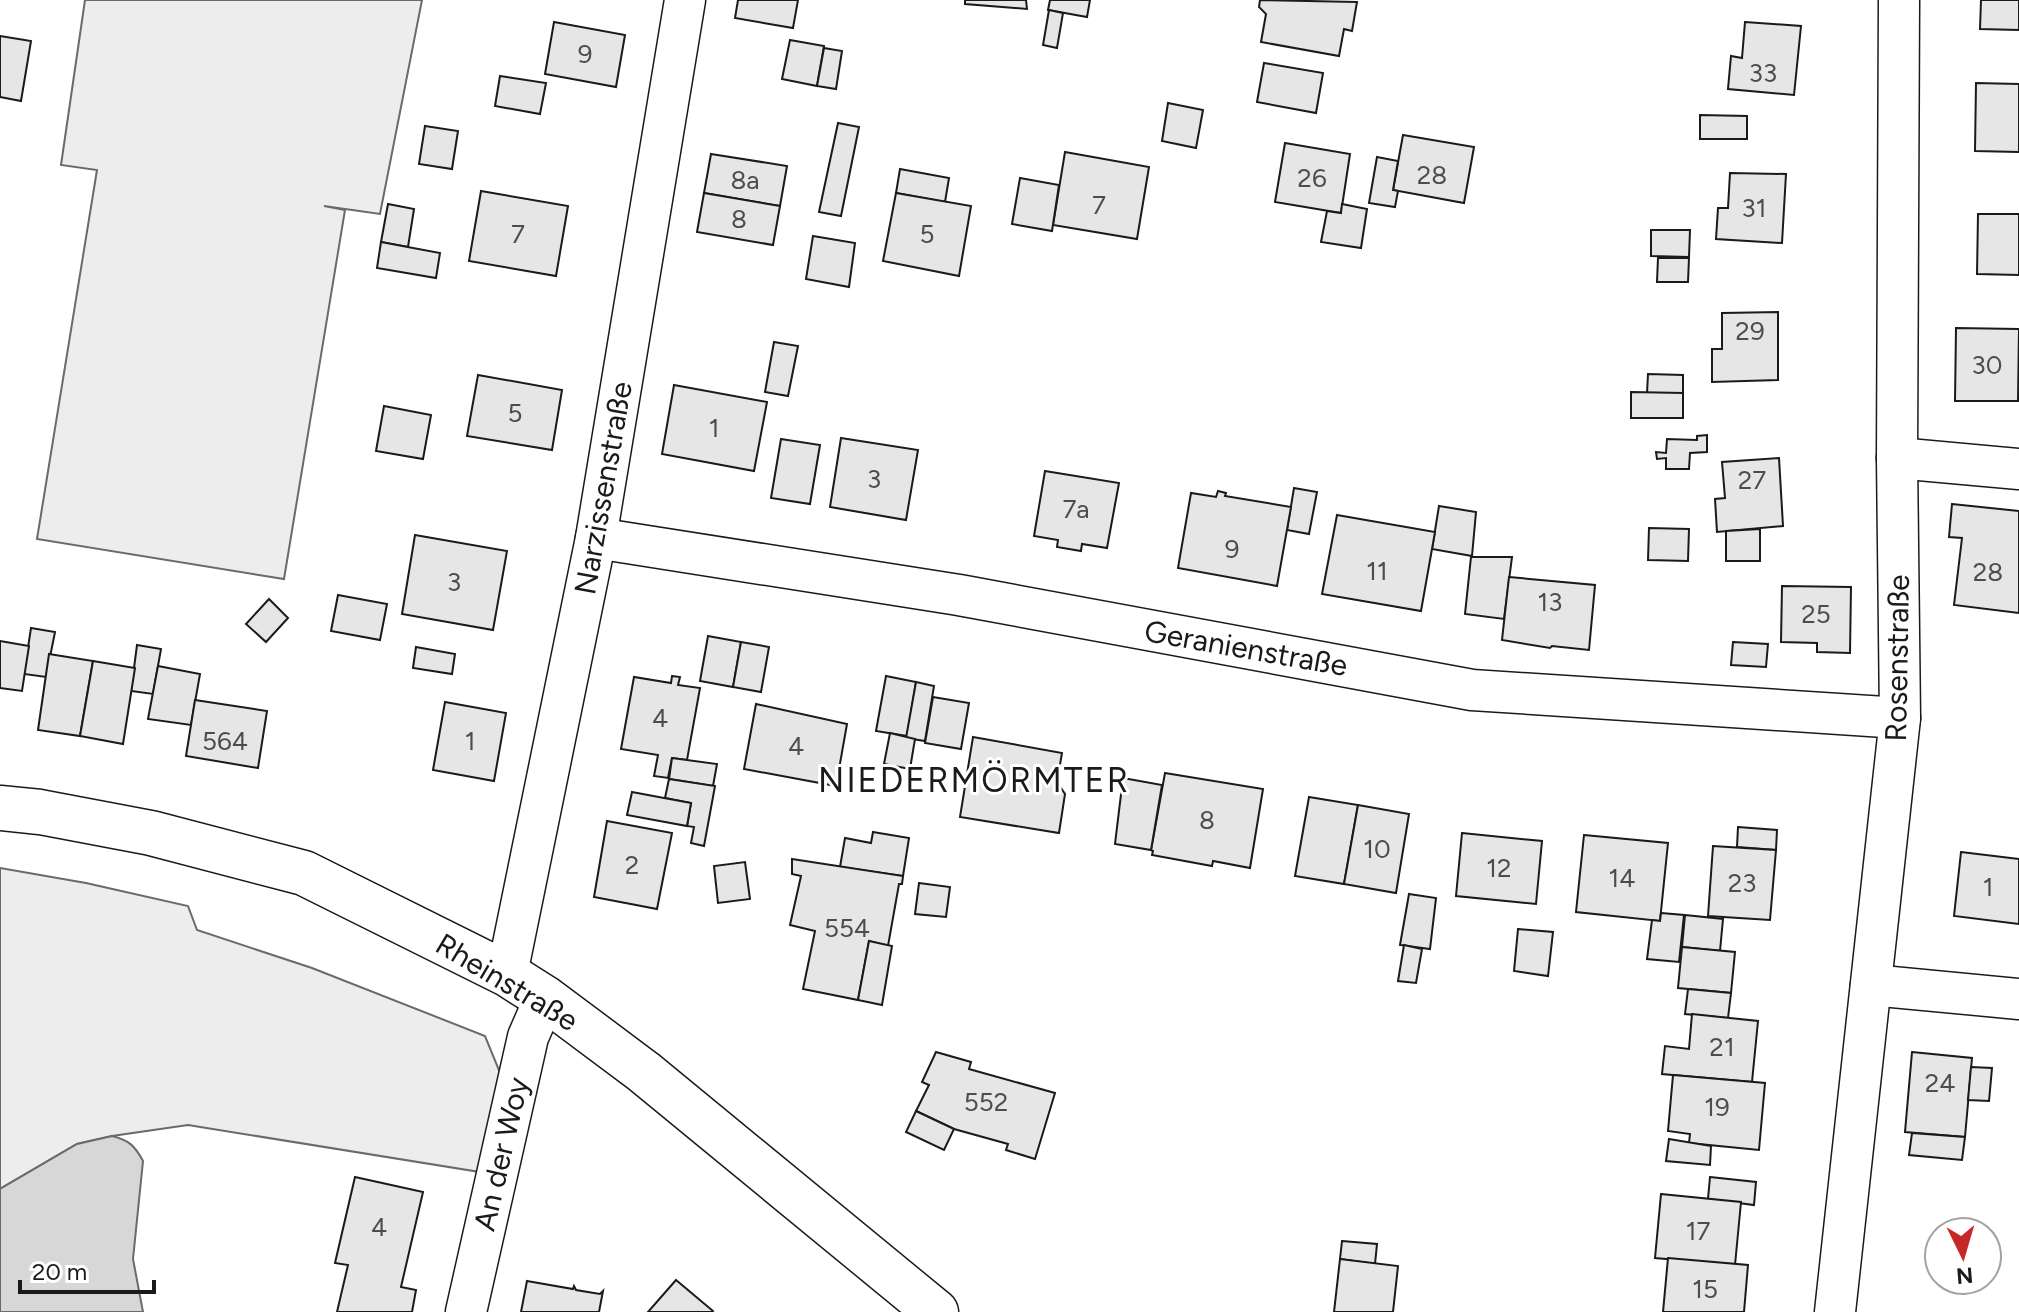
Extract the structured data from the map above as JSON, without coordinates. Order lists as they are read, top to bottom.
{
  "streets": {
    "main road": ["Rheinstraße"],
    "street": [
      "Narzissenstraße",
      "Geranienstraße",
      "Rosenstraße",
      "An der Woy"
    ]
  },
  "crossings": [
    ["Narzissenstraße", "Geranienstraße"],
    ["Narzissenstraße", "Rheinstraße"],
    ["Geranienstraße", "Rosenstraße"],
    ["Rheinstraße", "An der Woy"]
  ],
  "districts": ["NIEDERMÖRMTER"],
  "house_numbers": [
    "9",
    "33",
    "28",
    "26",
    "8a",
    "7",
    "31",
    "8",
    "7",
    "5",
    "29",
    "30",
    "5",
    "1",
    "3",
    "27",
    "7a",
    "9",
    "11",
    "28",
    "3",
    "13",
    "25",
    "4",
    "564",
    "1",
    "4",
    "8",
    "10",
    "2",
    "12",
    "14",
    "23",
    "1",
    "554",
    "21",
    "24",
    "552",
    "19",
    "4",
    "17",
    "15"
  ],
  "scale_bar": "20 m",
  "north": "bottom"
}
